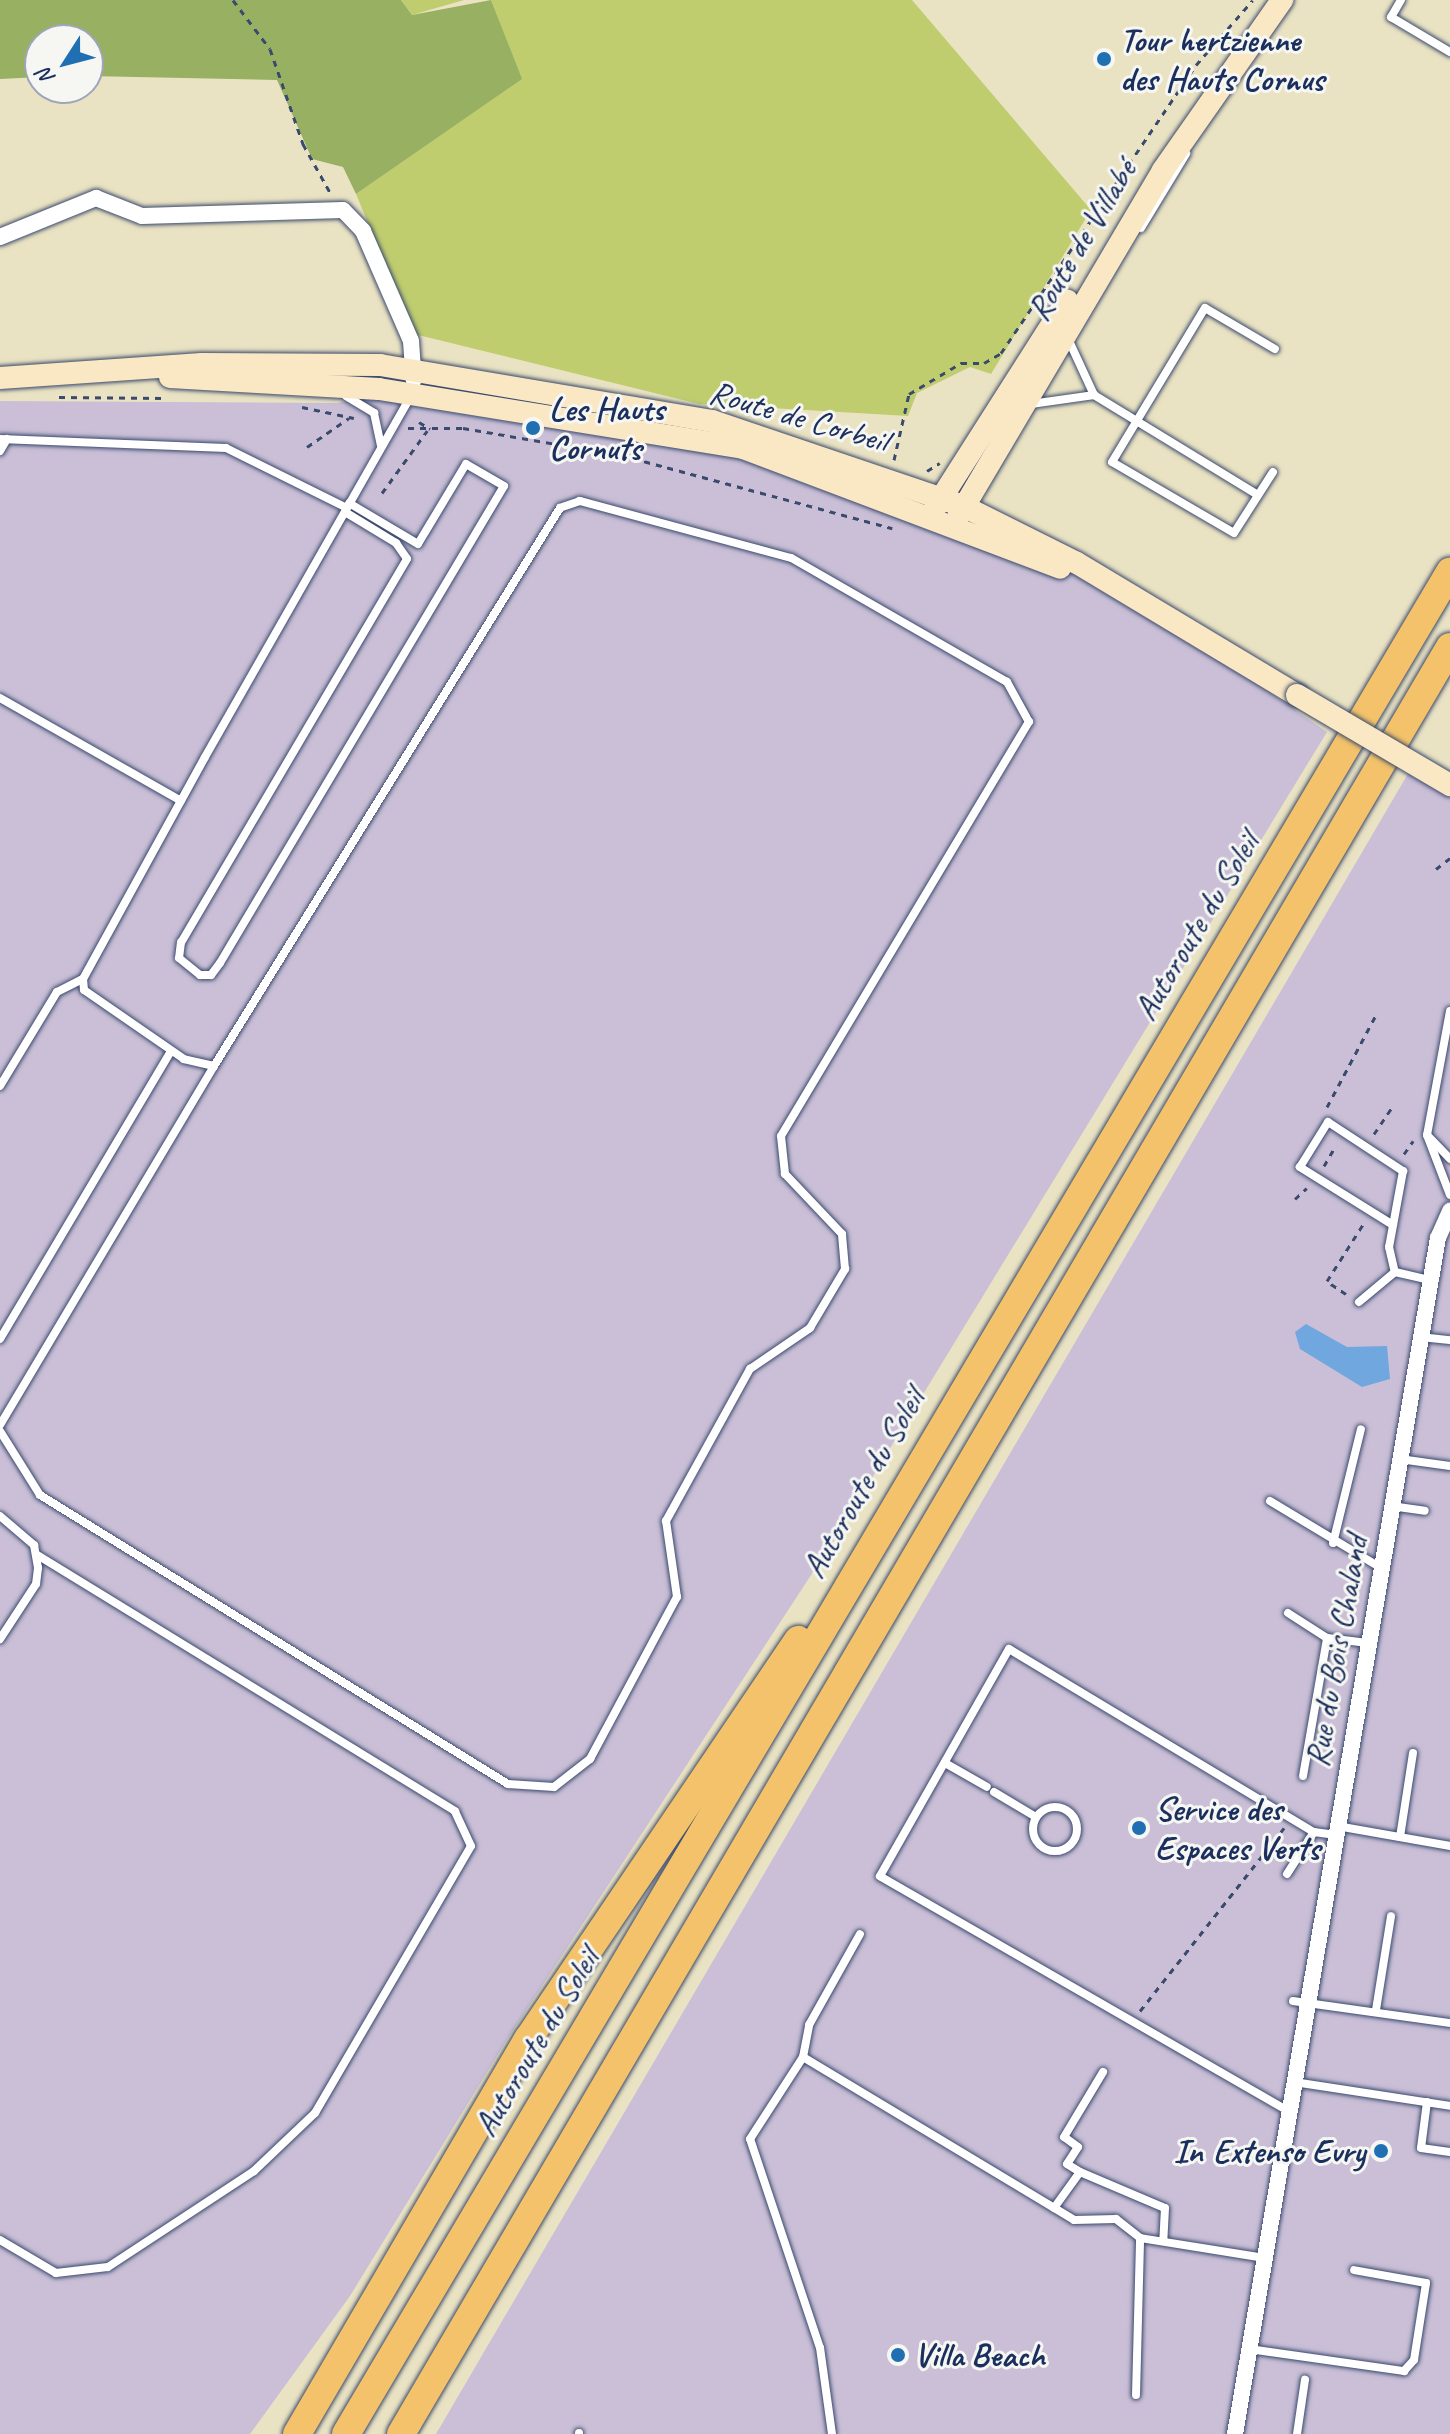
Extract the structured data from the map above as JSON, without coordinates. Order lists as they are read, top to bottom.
{
  "streets": {
    "highway": ["Autoroute du Soleil"],
    "street": ["Route de Villabé", "Route de Corbeil", "Rue du Bois Chaland"]
  },
  "crossings": [
    ["Route de Villabé", "Route de Corbeil"]
  ],
  "places": [
    "Tour hertzienne des Hauts Cornus",
    "Les Hauts Cornuts",
    "Service des Espaces Verts",
    "In Extenso Evry",
    "Villa Beach"
  ],
  "north": "bottom left"
}
